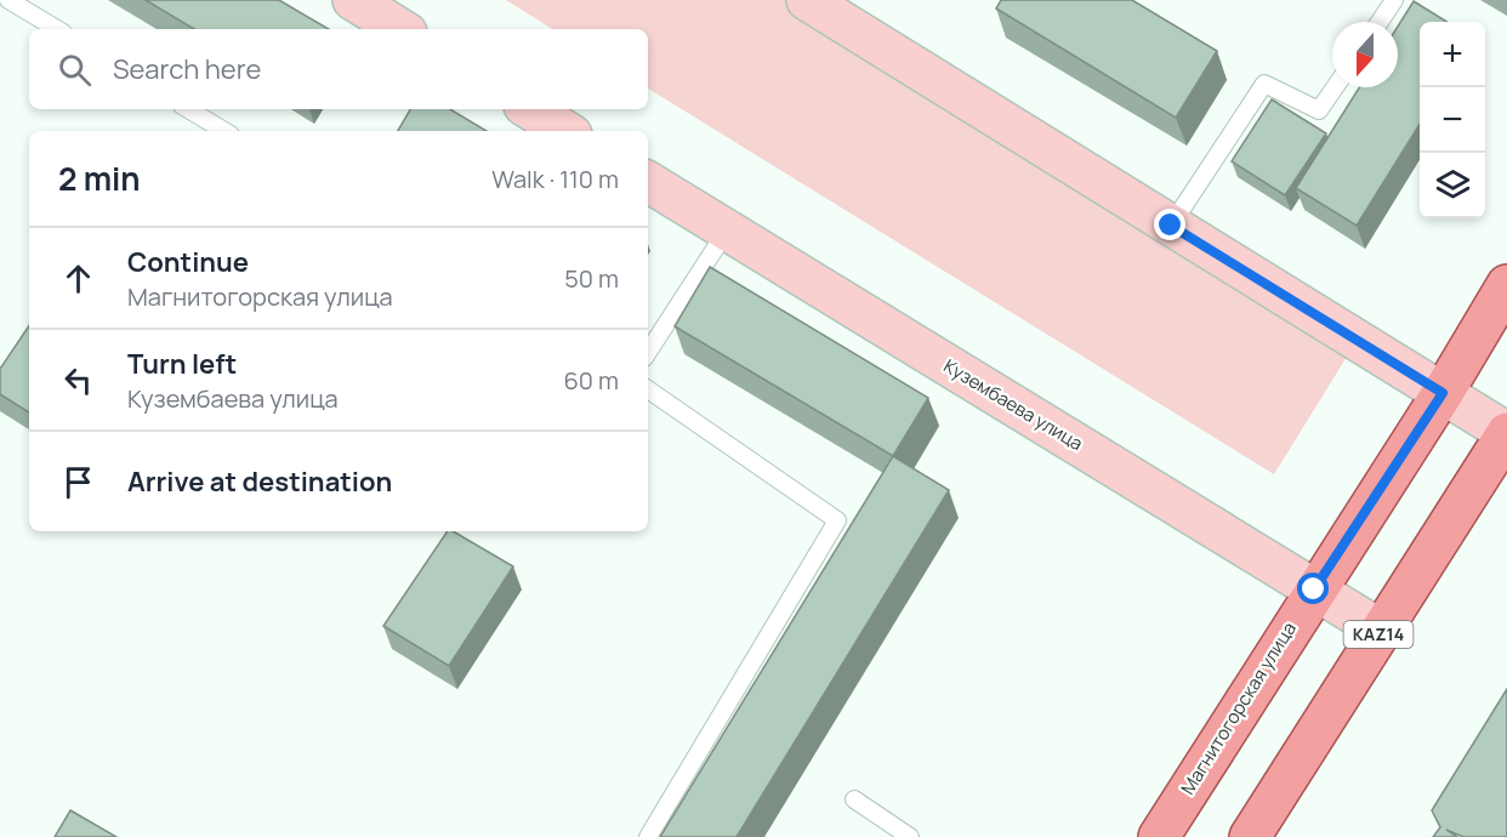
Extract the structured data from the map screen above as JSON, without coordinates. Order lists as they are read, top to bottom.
{
  "streets": {
    "main road": ["KAZ14", "Магнитогорская улица"],
    "street": ["Кузембаева улица"]
  },
  "crossings": [
    ["Кузембаева улица", "KAZ14"],
    ["Кузембаева улица", "Магнитогорская улица"]
  ],
  "north": "bottom",
  "page": {
    "map_buttons": ["+", "−"],
    "search": "Search here",
    "heading": ["2 min", "Walk · 110 m"],
    "list": [
      ["Continue", "Магнитогорская улица", "50 m"],
      ["Turn left", "Кузембаева улица", "60 m"],
      "Arrive at destination"
    ]
  }
}
